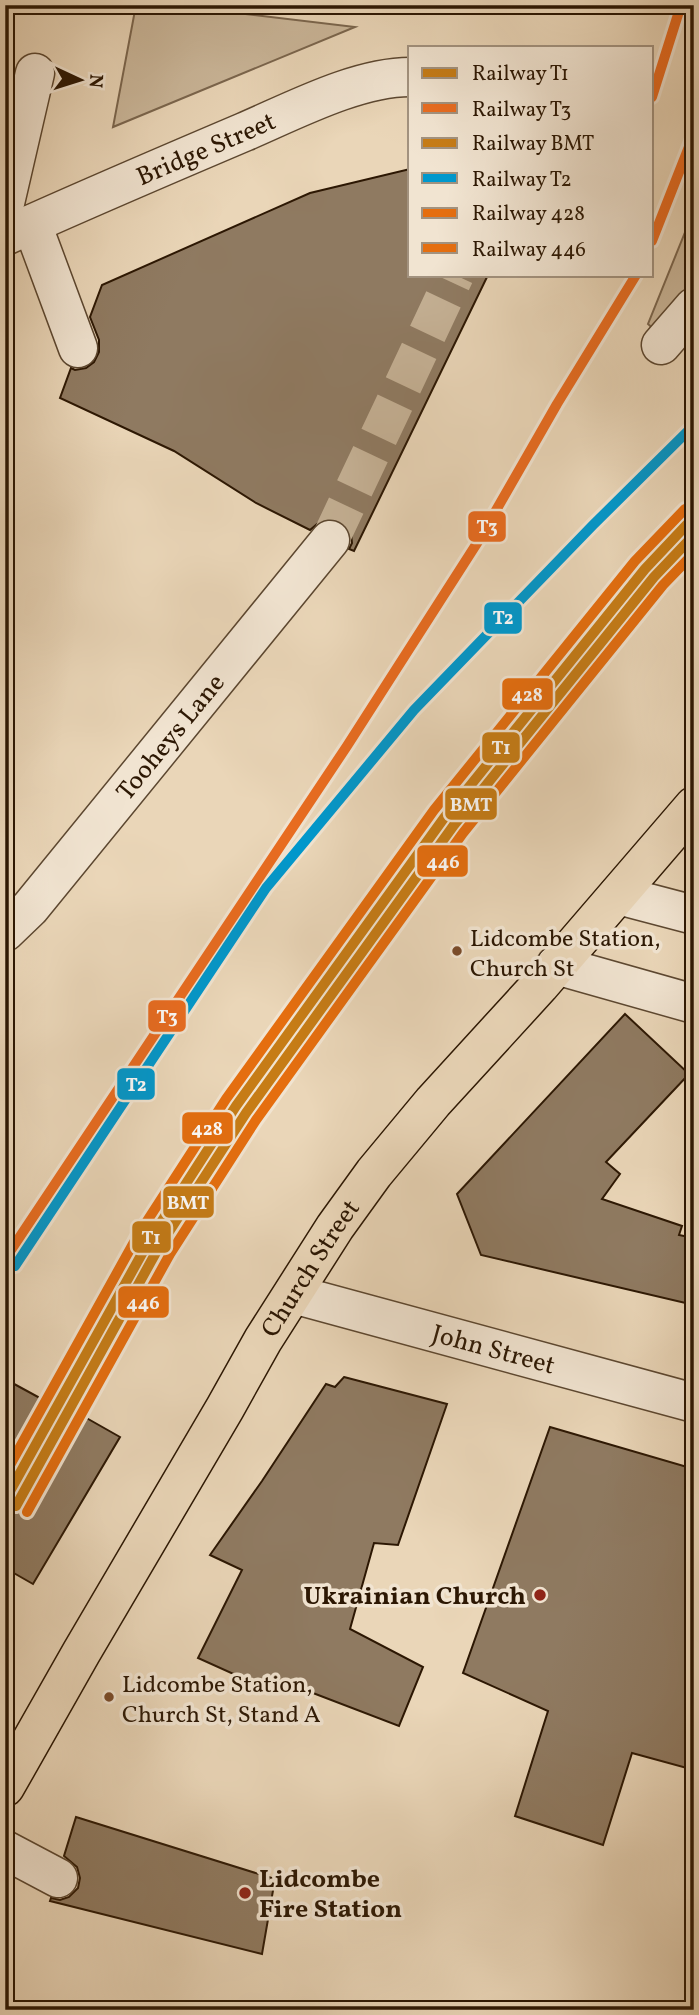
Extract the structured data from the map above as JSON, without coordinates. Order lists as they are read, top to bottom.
{
  "streets": {
    "main road": ["Church Street"],
    "street": ["Bridge Street", "Tooheys Lane", "John Street"]
  },
  "crossings": [
    ["Church Street", "John Street"]
  ],
  "places": [
    "Lidcombe Station, Church St",
    "Ukrainian Church",
    "Lidcombe Station, Church St, Stand A",
    "Lidcombe Fire Station"
  ],
  "lines": [
    "rail line T3",
    "rail line T2",
    "rail line 428",
    "rail line T1",
    "rail line BMT",
    "rail line 446"
  ],
  "legend": [
    "Railway T1",
    "Railway T3",
    "Railway BMT",
    "Railway T2",
    "Railway 428",
    "Railway 446"
  ],
  "north": "right"
}
